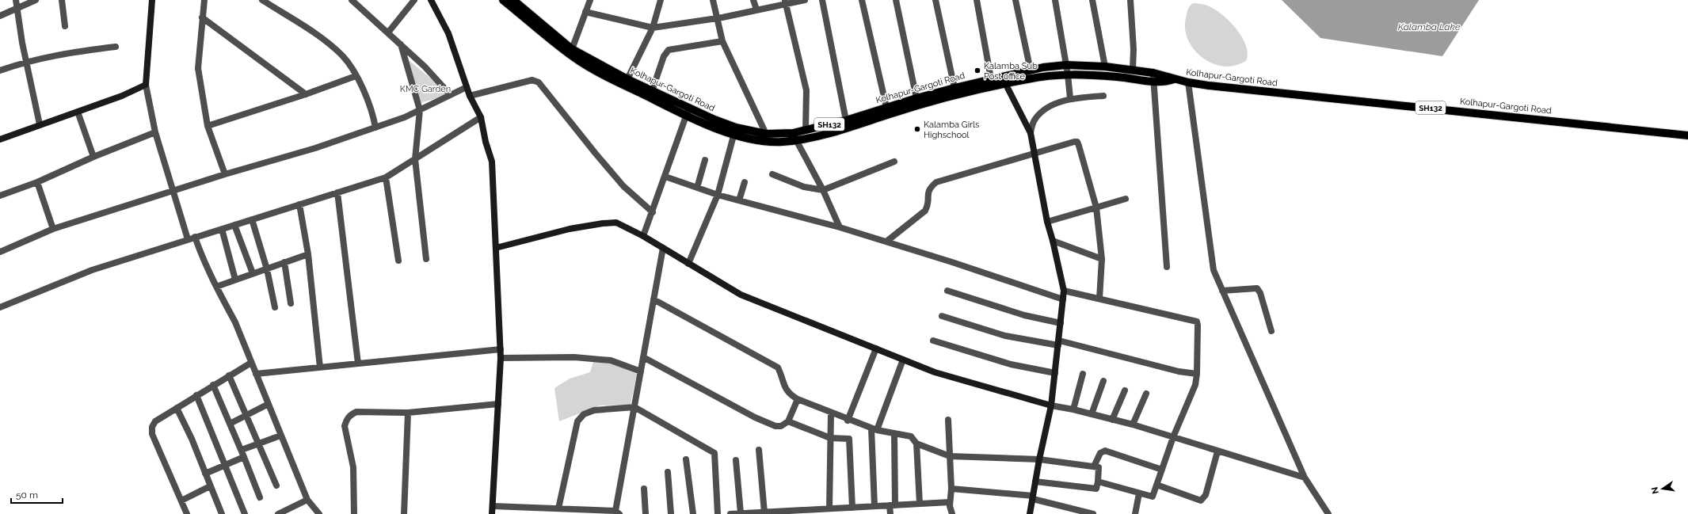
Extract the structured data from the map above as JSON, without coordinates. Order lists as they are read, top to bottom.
{
  "streets": {
    "main road": ["Kolhapur-Gargoti Road", "SH132"]
  },
  "water": ["Kalamba Lake"],
  "parks": ["KMC Garden"],
  "places": ["Kalamba Sub Post office", "Kalamba Girls Highschool"],
  "scale_bar": "50 m",
  "north": "left"
}
